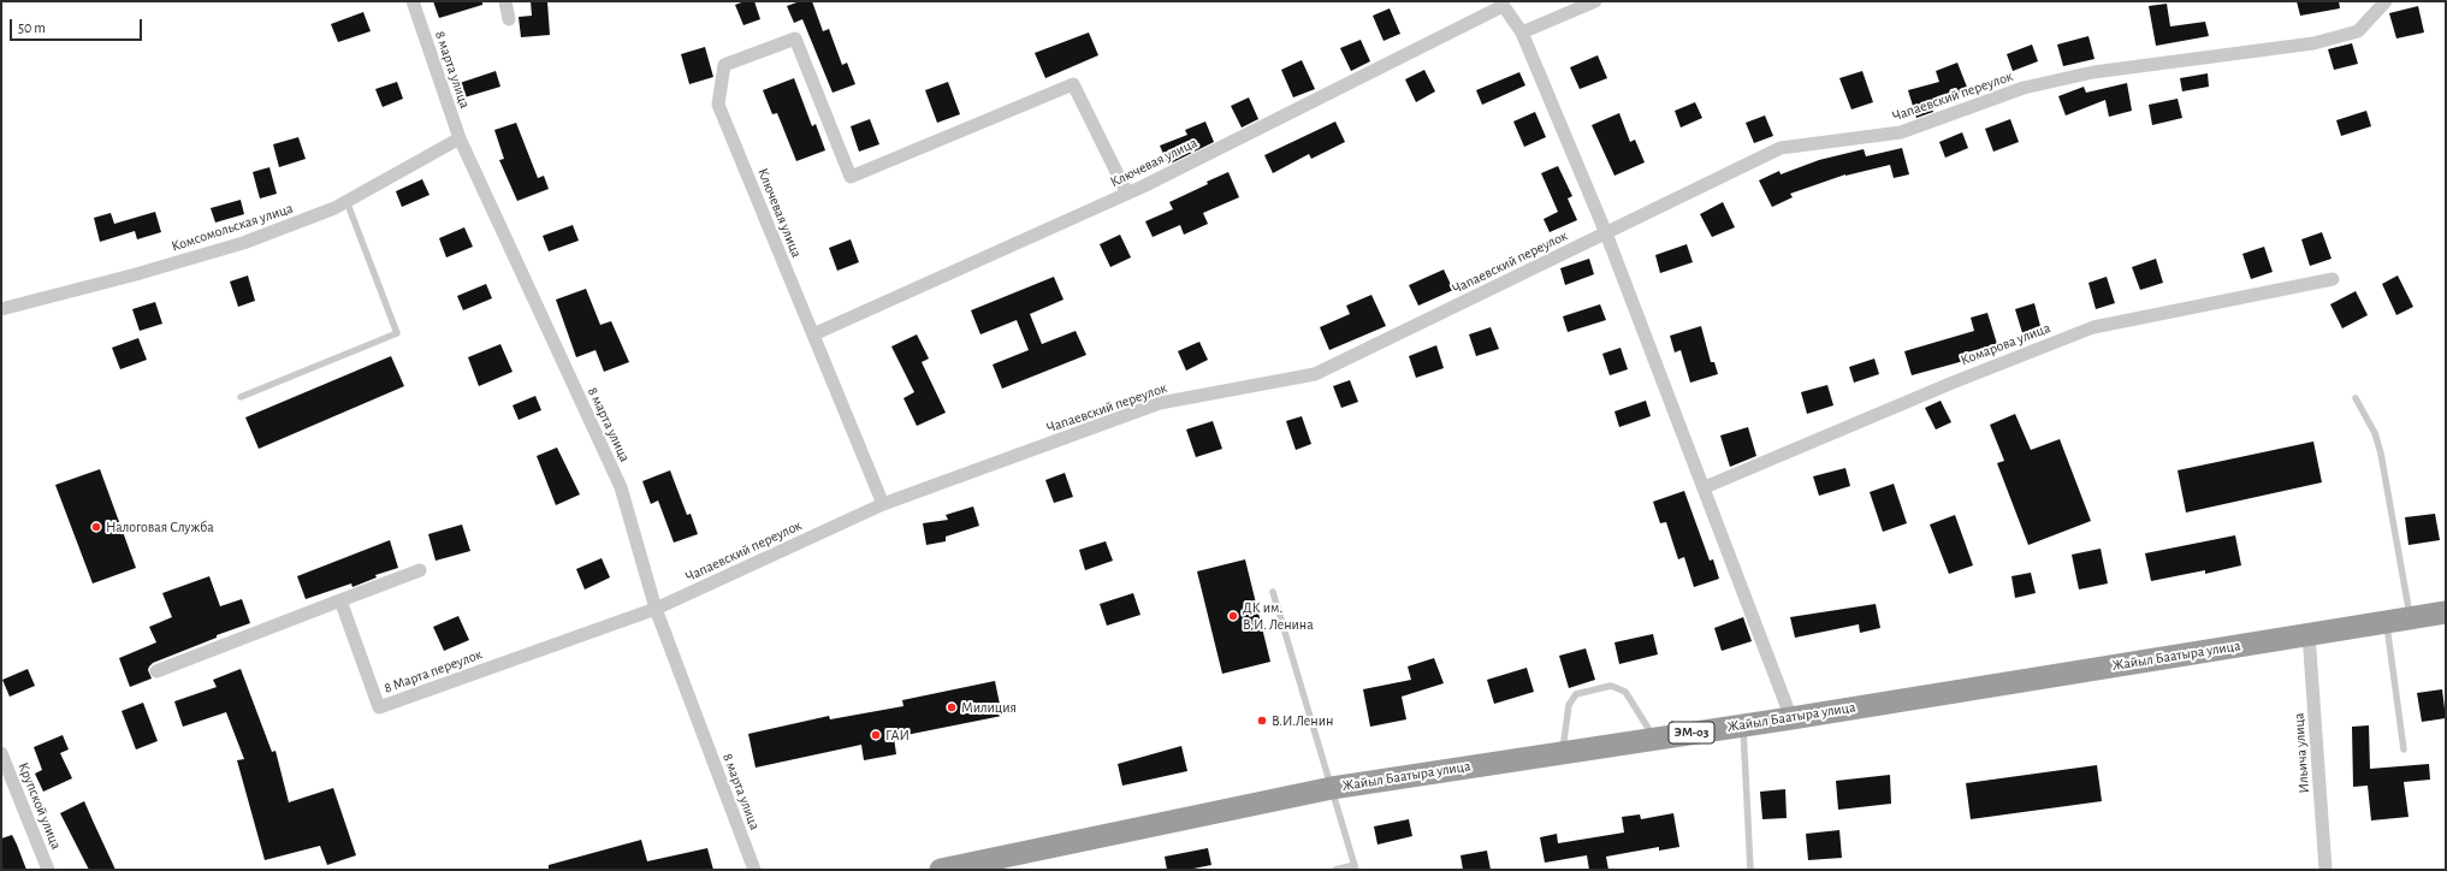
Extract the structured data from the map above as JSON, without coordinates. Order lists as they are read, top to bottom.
{
  "streets": {
    "highway": ["Жайыл Баатыра улица", "ЭМ-03"],
    "street": [
      "8 марта улица",
      "Чапаевский переулок",
      "Ключевая улица",
      "Комсомольская улица",
      "Комарова улица",
      "8 Марта переулок",
      "Ильича улица",
      "Крупской улица"
    ]
  },
  "crossings": [
    ["8 марта улица", "Чапаевский переулок"],
    ["8 марта улица", "Комсомольская улица"],
    ["8 марта улица", "8 Марта переулок"],
    ["Чапаевский переулок", "Ключевая улица"],
    ["Чапаевский переулок", "8 Марта переулок"],
    ["Жайыл Баатыра улица", "Ильича улица"]
  ],
  "places": [
    "Налоговая Служба",
    "ДК им. В.И. Ленина",
    "Милиция",
    "В.И.Ленин",
    "ГАИ"
  ],
  "scale_bar": "50 m"
}
